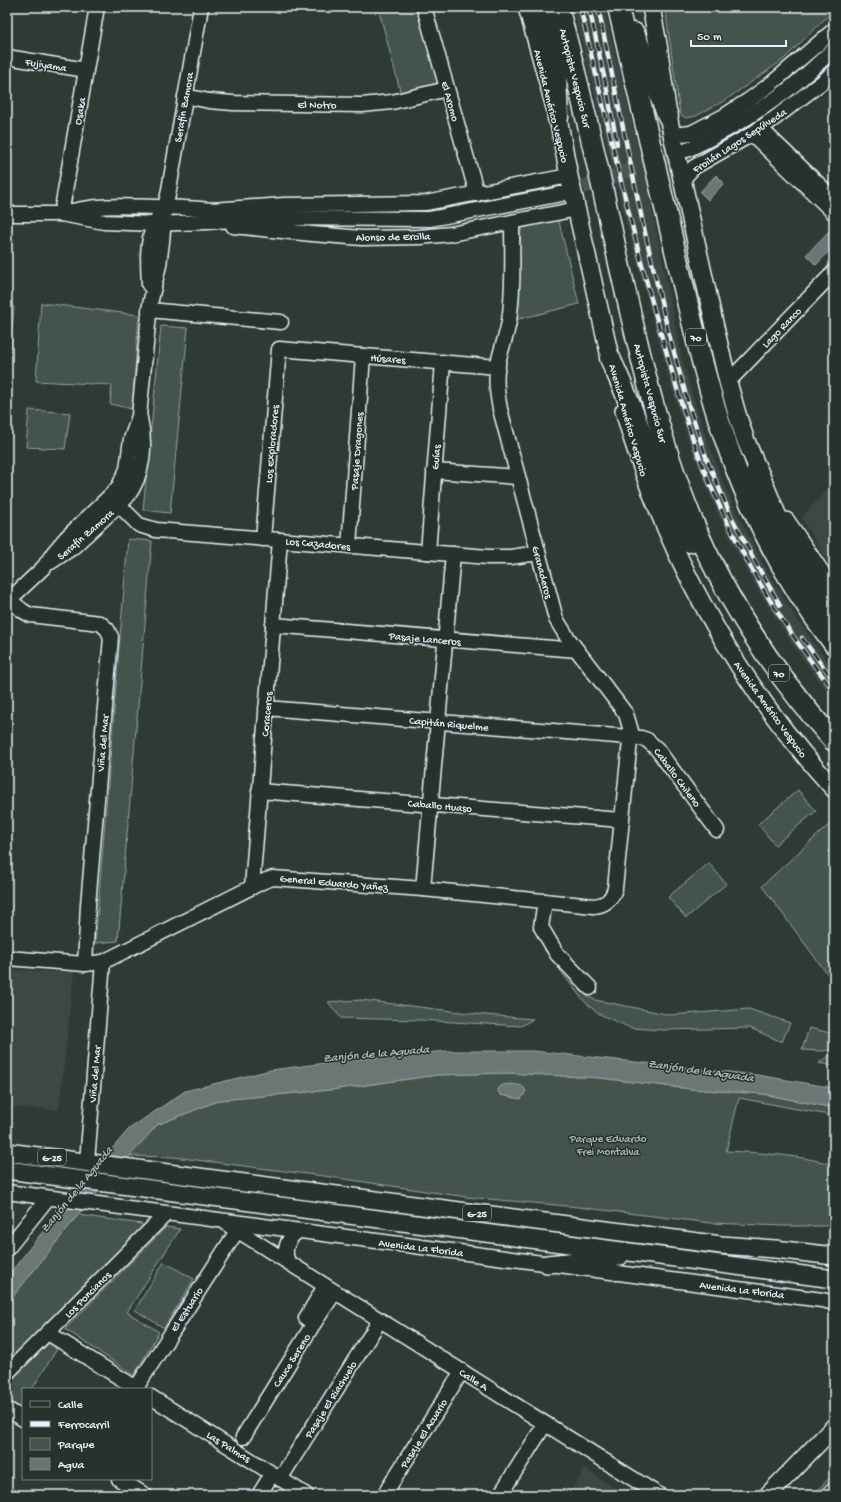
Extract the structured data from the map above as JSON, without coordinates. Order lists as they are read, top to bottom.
{
  "streets": {
    "highway": ["Autopista Vespucio Sur", "70"],
    "main road": ["Avenida Américo Vespucio", "G-25", "Avenida La Florida"],
    "street": [
      "Fujiyama",
      "El Aromo",
      "El Notro",
      "Serafín Zamora",
      "Osaka",
      "Froilán Lagos Sepúlveda",
      "Alonso de Ercilla",
      "Lago Ranco",
      "Húsares",
      "Los Exploradores",
      "Pasaje Dragones",
      "Guías",
      "Los Cazadores",
      "Granaderos",
      "Pasaje Lanceros",
      "Coraceros",
      "Capitán Riquelme",
      "Viña del Mar",
      "Caballo Chileno",
      "Caballo Huaso",
      "General Eduardo Yañez",
      "Los Poncianos",
      "El Estuario",
      "Cauce Sereno",
      "Calle A",
      "Pasaje El Riachuelo",
      "Pasaje El Acuario",
      "Las Palmas"
    ]
  },
  "crossings": [
    ["Fujiyama", "Osaka"],
    ["El Aromo", "El Notro"],
    ["El Aromo", "Alonso de Ercilla"],
    ["El Notro", "Serafín Zamora"],
    ["Avenida Américo Vespucio", "Alonso de Ercilla"],
    ["Serafín Zamora", "Alonso de Ercilla"],
    ["Serafín Zamora", "Los Cazadores"],
    ["Serafín Zamora", "Viña del Mar"],
    ["Osaka", "Alonso de Ercilla"],
    ["Alonso de Ercilla", "Granaderos"],
    ["Húsares", "Los Exploradores"],
    ["Húsares", "Pasaje Dragones"],
    ["Húsares", "Guías"],
    ["Húsares", "Granaderos"],
    ["Los Exploradores", "Los Cazadores"],
    ["Pasaje Dragones", "Los Cazadores"],
    ["Guías", "Los Cazadores"],
    ["Los Cazadores", "Granaderos"],
    ["Los Cazadores", "Coraceros"],
    ["Granaderos", "Pasaje Lanceros"],
    ["Granaderos", "Capitán Riquelme"],
    ["Granaderos", "Caballo Chileno"],
    ["Granaderos", "Caballo Huaso"],
    ["Granaderos", "General Eduardo Yañez"],
    ["Pasaje Lanceros", "Coraceros"],
    ["Coraceros", "Capitán Riquelme"],
    ["Coraceros", "Caballo Huaso"],
    ["Coraceros", "General Eduardo Yañez"],
    ["Capitán Riquelme", "Caballo Chileno"],
    ["Viña del Mar", "General Eduardo Yañez"],
    ["Viña del Mar", "G-25"],
    ["Avenida La Florida", "Los Poncianos"],
    ["Avenida La Florida", "Calle A"],
    ["El Estuario", "Calle A"],
    ["Cauce Sereno", "Calle A"],
    ["Calle A", "Pasaje El Riachuelo"],
    ["Calle A", "Pasaje El Acuario"],
    ["Pasaje El Riachuelo", "Las Palmas"]
  ],
  "water": ["Zanjón de la Aguada"],
  "parks": ["Parque Eduardo Frei Montalva"],
  "legend": [
    "Calle",
    "Ferrocarril",
    "Parque",
    "Agua"
  ],
  "scale_bar": "50 m"
}
